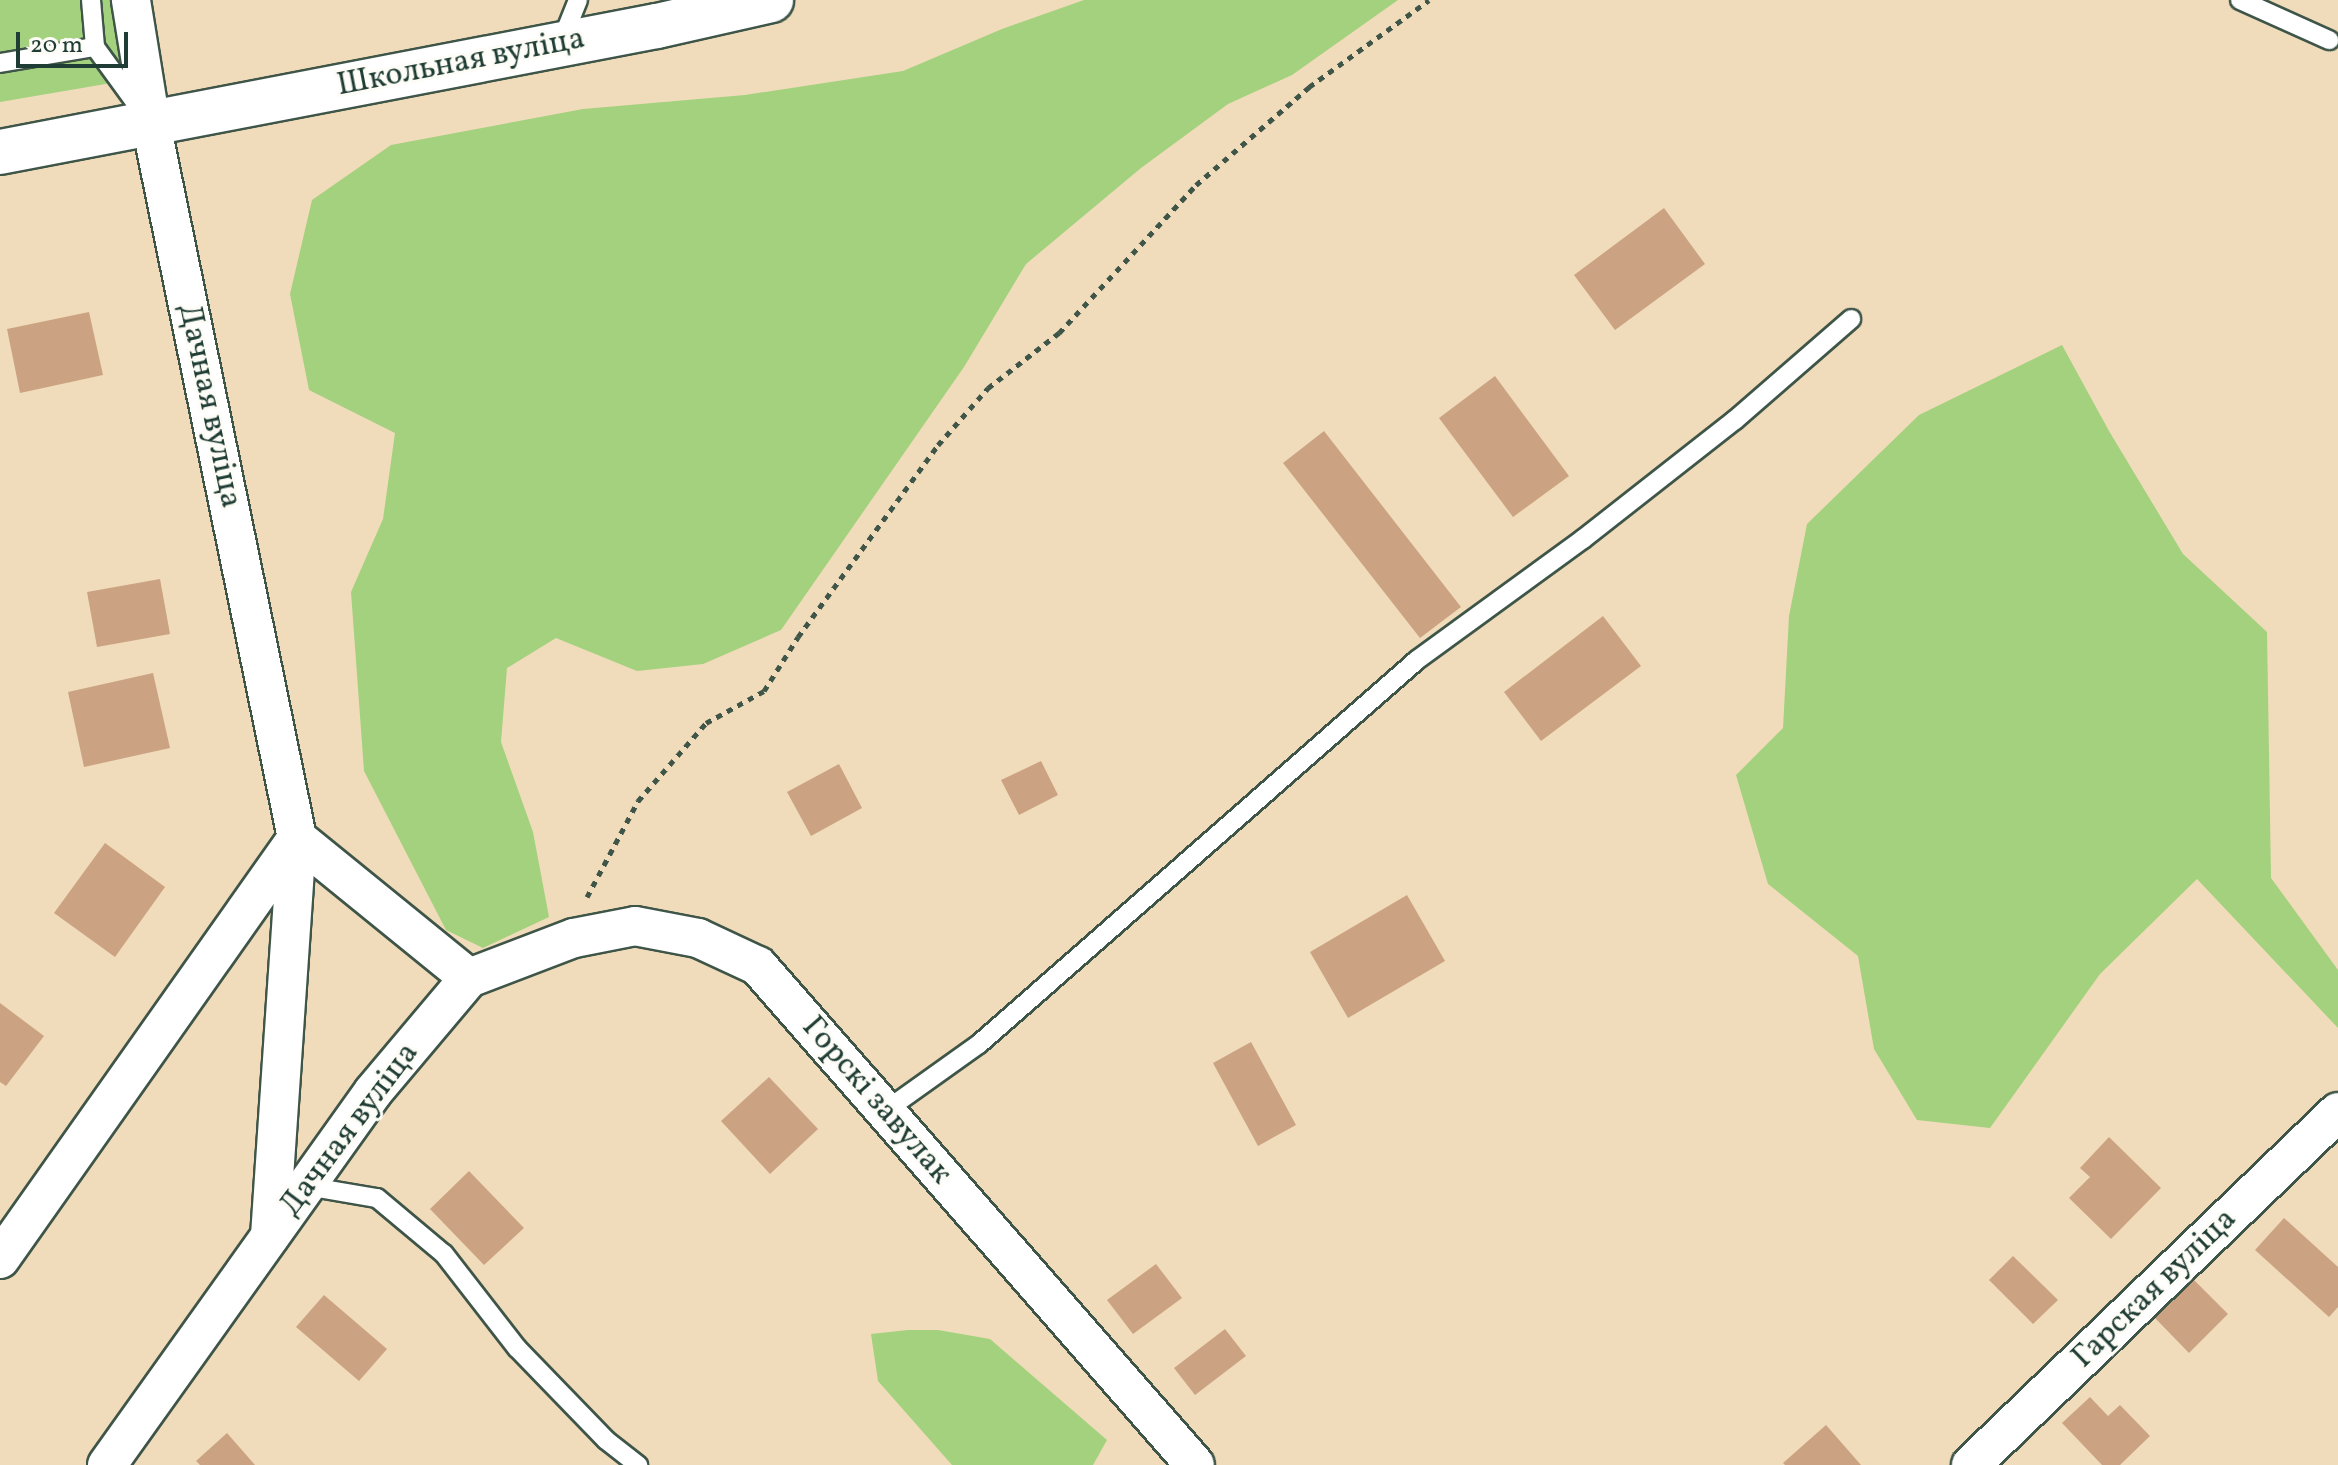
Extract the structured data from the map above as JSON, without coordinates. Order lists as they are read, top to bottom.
{
  "streets": {
    "street": [
      "Школьная вуліца",
      "Дачная вуліца",
      "Горскі завулак",
      "Гарская вуліца"
    ]
  },
  "crossings": [
    ["Школьная вуліца", "Дачная вуліца"],
    ["Дачная вуліца", "Горскі завулак"]
  ],
  "scale_bar": "20 m"
}
